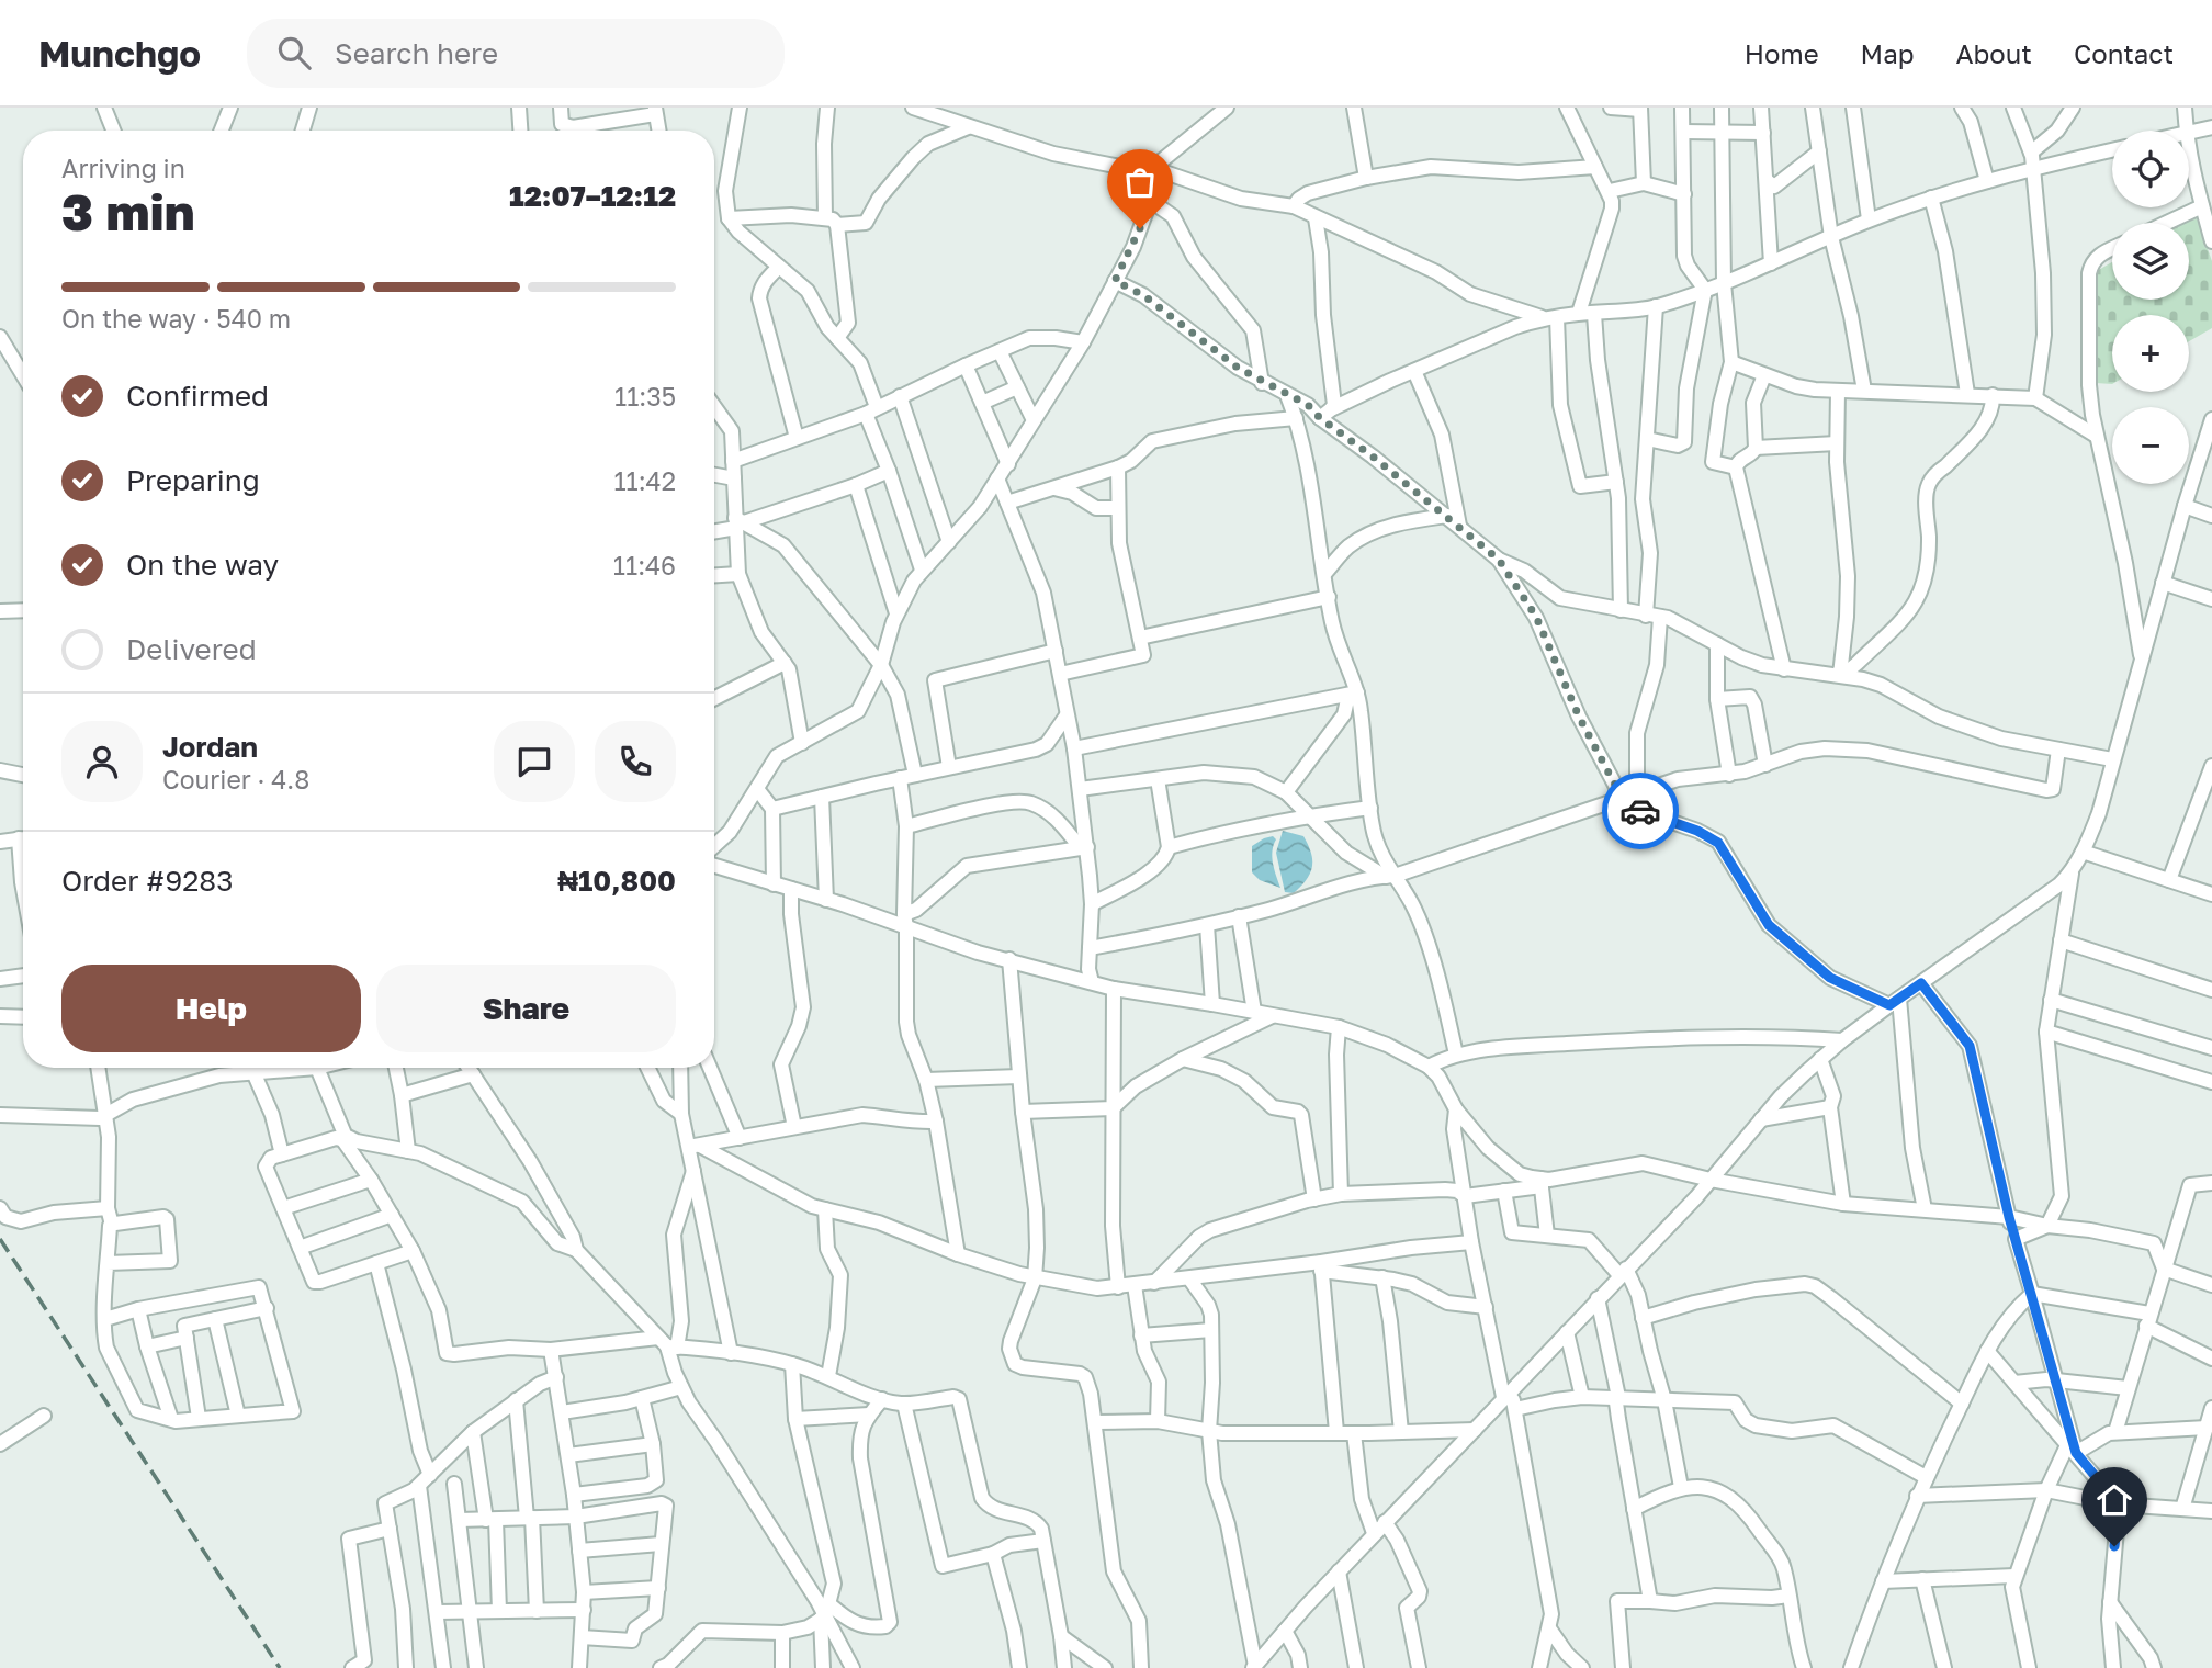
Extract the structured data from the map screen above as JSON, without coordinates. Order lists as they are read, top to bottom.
{
  "page": {
    "header": "Munchgo",
    "search": "Search here",
    "nav": [
      "Home",
      "Map",
      "About",
      "Contact"
    ],
    "map_buttons": ["+", "−"],
    "heading": ["3 min", "Arriving in", "12:07–12:12"],
    "panel": [
      "Jordan",
      "Courier · 4.8",
      "Order #9283",
      "₦10,800"
    ],
    "bar": "On the way · 540 m",
    "list": [
      ["Confirmed", "11:35"],
      ["Preparing", "11:42"],
      ["On the way", "11:46"],
      "Delivered"
    ],
    "buttons": ["Help", "Share"]
  }
}
